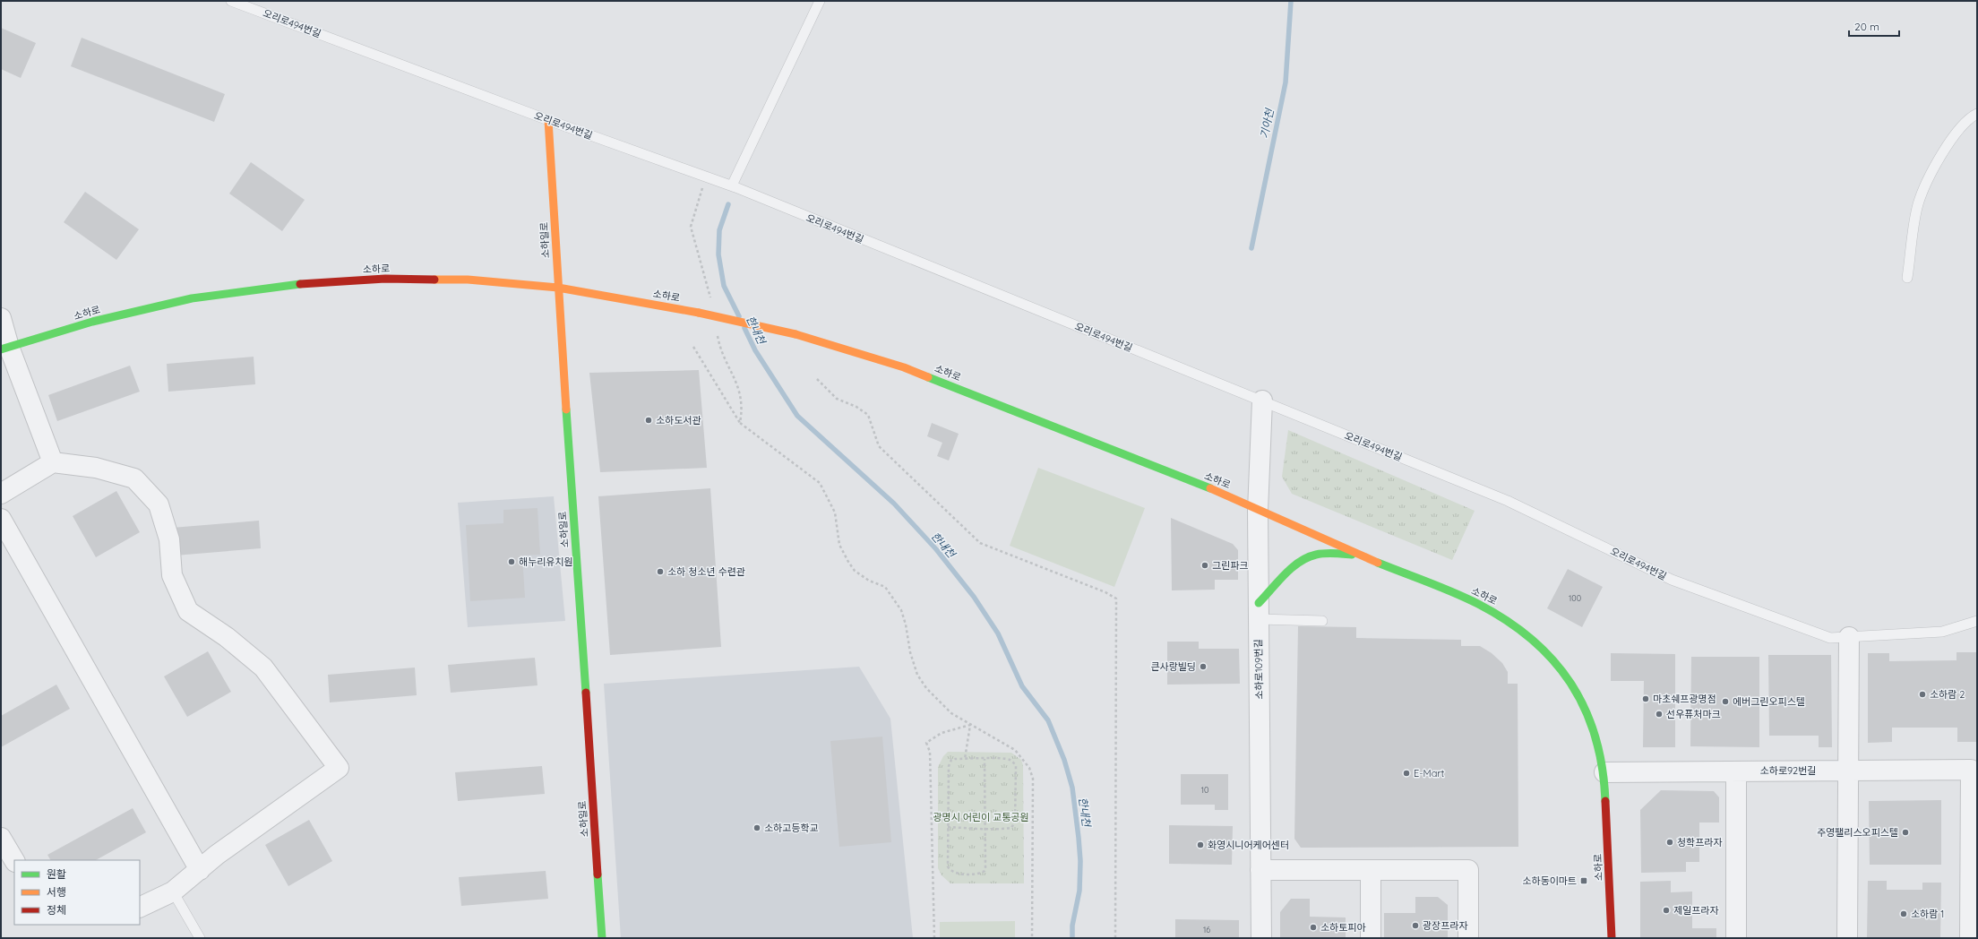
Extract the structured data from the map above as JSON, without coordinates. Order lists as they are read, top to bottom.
{
  "streets": {
    "street": [
      "소하일로",
      "소하로",
      "소하로109번길",
      "소하로92번길"
    ],
    "lane": ["오리로494번길"]
  },
  "crossings": [
    ["오리로494번길", "소하일로"],
    ["오리로494번길", "소하로109번길"],
    ["소하일로", "소하로"],
    ["소하로", "소하로109번길"],
    ["소하로", "소하로92번길"]
  ],
  "water": ["기아천", "한내천"],
  "parks": ["광명시 어린이 교통공원"],
  "places": {
    "other": [
      "소하도서관",
      "해누리유치원",
      "그린파크",
      "소하 청소년 수련관",
      "큰사랑빌딩",
      "소하람 2",
      "마초쉐프광명점",
      "에버그린오피스텔",
      "선우퓨처마크",
      "E-Mart",
      "소하고등학교",
      "주영팰리스오피스텔",
      "청학프라자",
      "화영시니어케어센터",
      "제일프라자",
      "소하람 1",
      "광장프라자",
      "소하토피아"
    ],
    "transit": ["소하동이마트"]
  },
  "house_numbers": ["100", "10", "16"],
  "legend": ["원활", "서행", "정체"],
  "scale_bar": "20 m"
}
